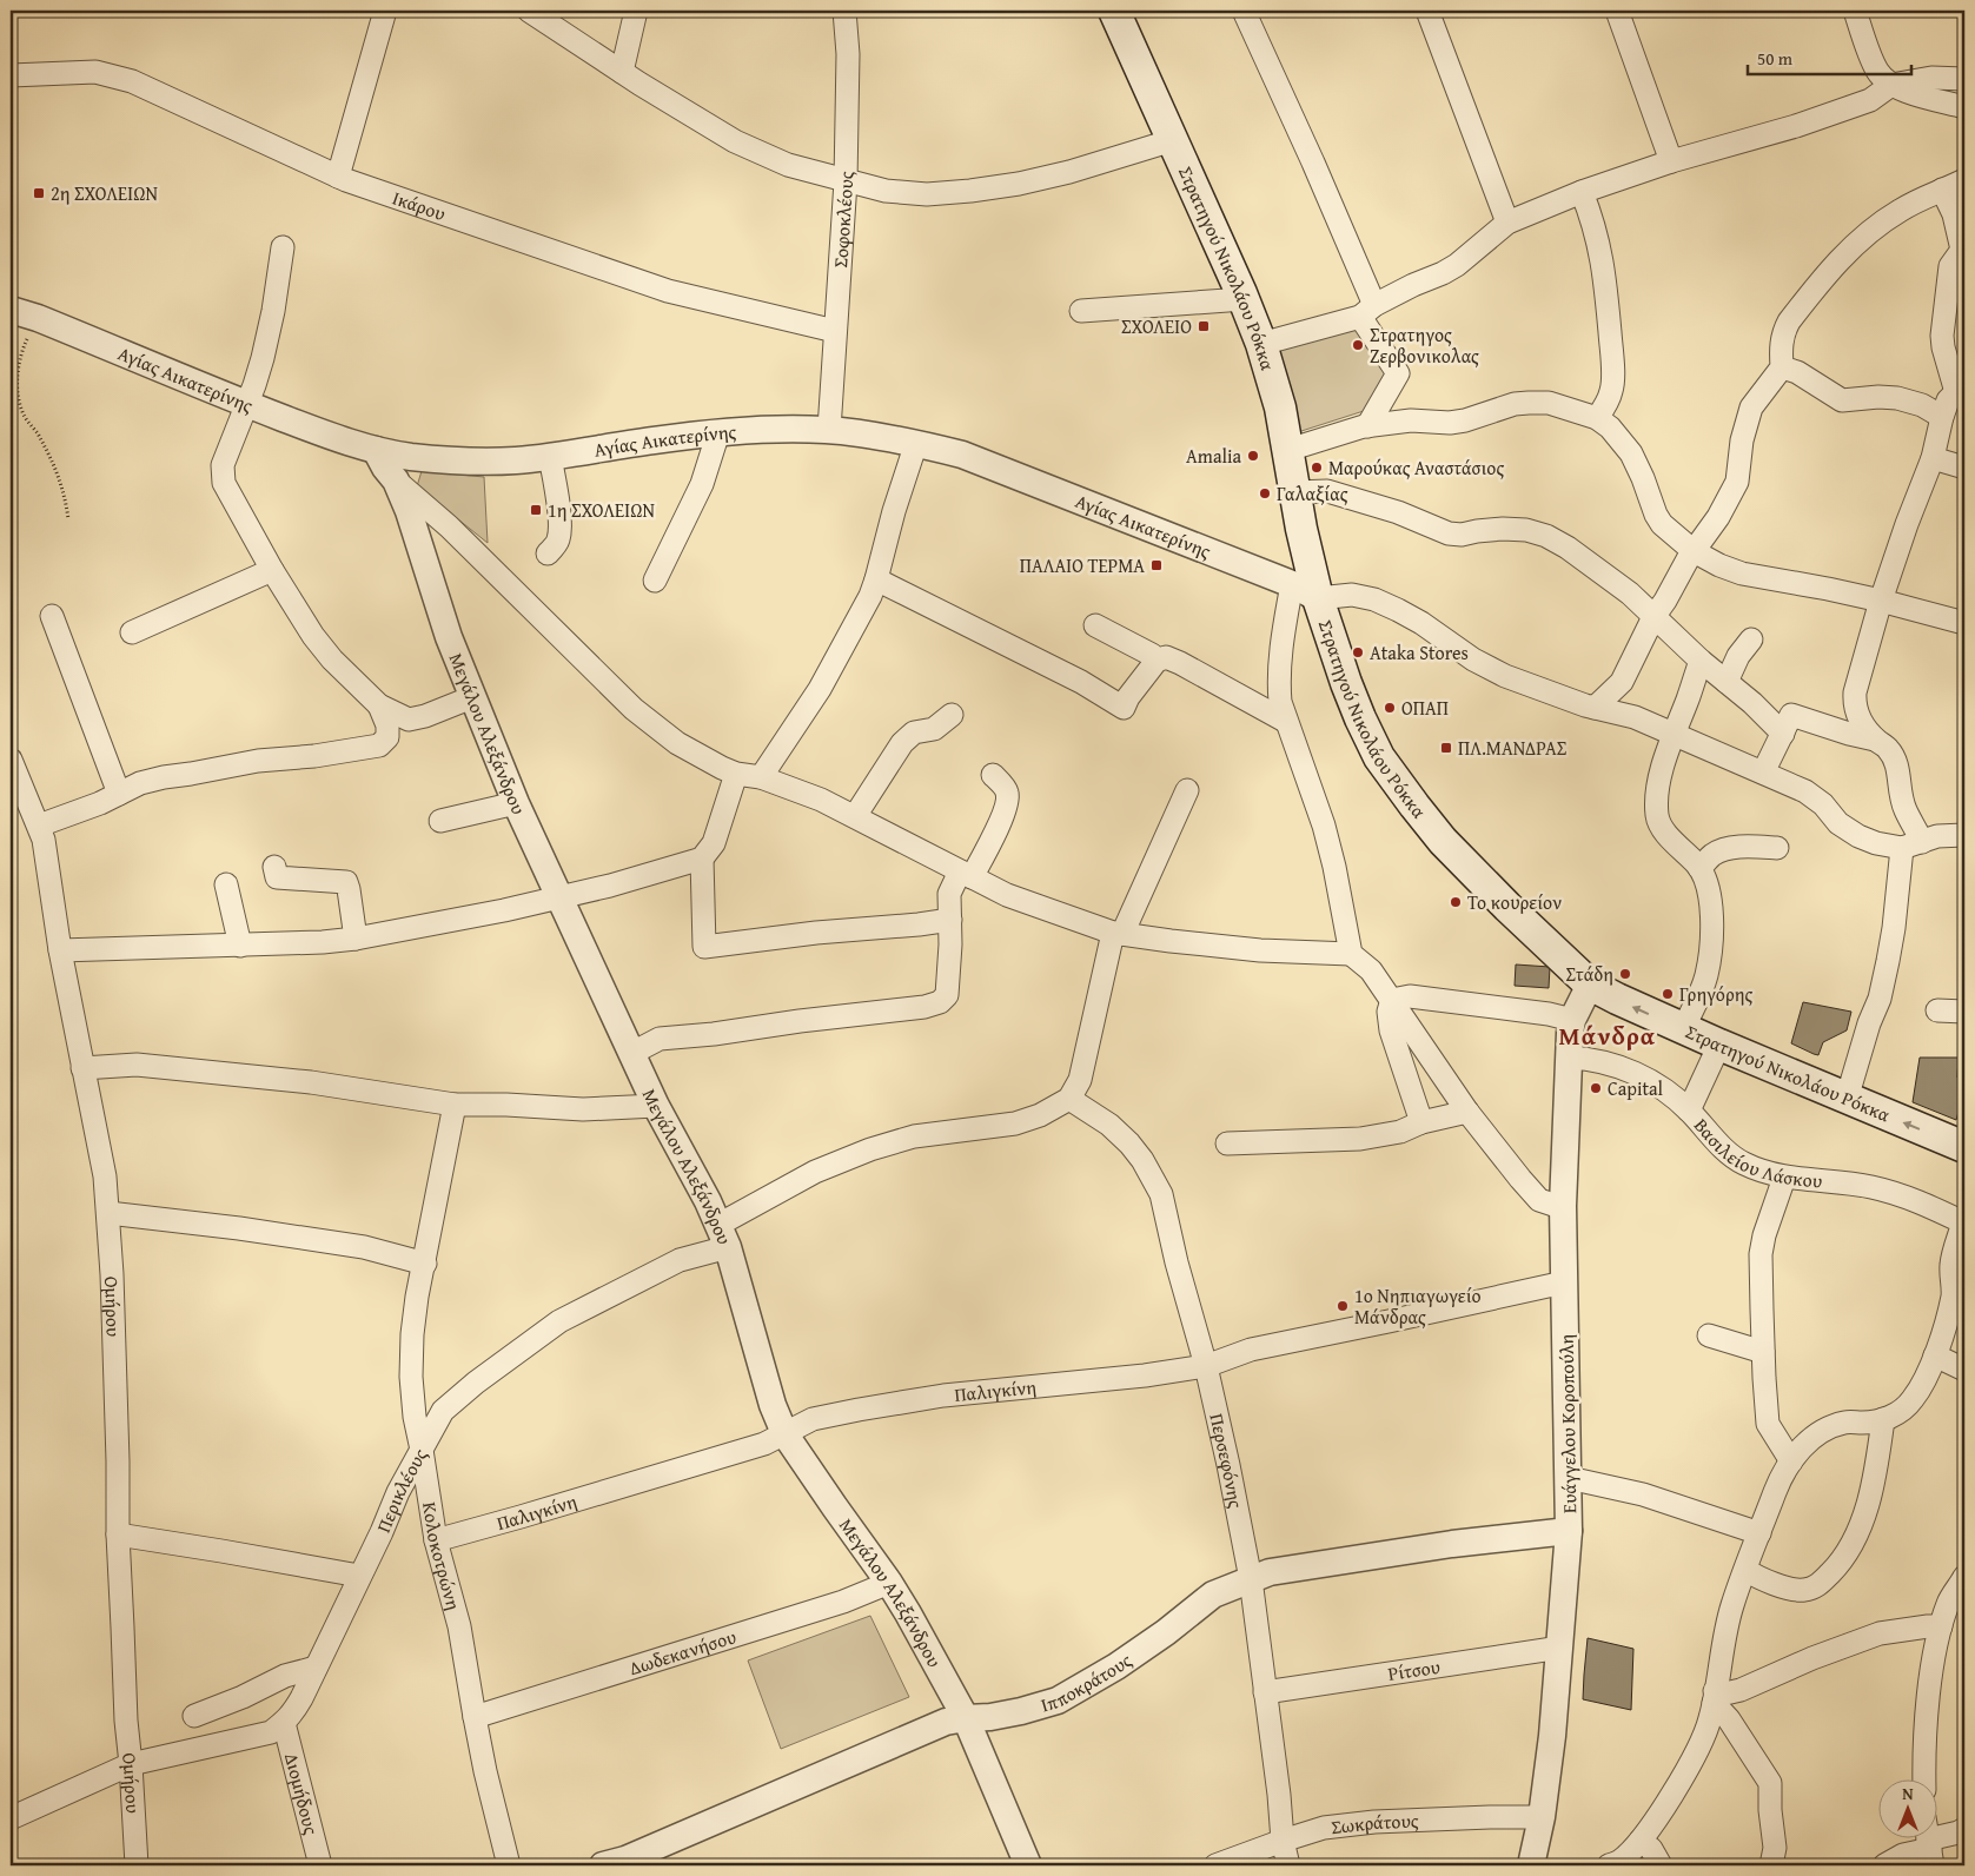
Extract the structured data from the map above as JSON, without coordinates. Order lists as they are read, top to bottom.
{
  "streets": {
    "main road": ["Στρατηγού Νικολάου Ρόκκα"],
    "street": [
      "Ικάρου",
      "Σοφοκλέους",
      "Αγίας Αικατερίνης",
      "Μεγάλου Αλεξάνδρου",
      "Βασιλείου Λάσκου",
      "Ομήρου",
      "Παλιγκίνη",
      "Ευάγγελου Κοροπούλη",
      "Περσεφόνης",
      "Περικλέους",
      "Κολοκοτρώνη",
      "Δωδεκανήσου",
      "Ρίτσου",
      "Ιπποκράτους",
      "Διομήδους",
      "Σωκράτους"
    ]
  },
  "crossings": [
    ["Ικάρου", "Σοφοκλέους"],
    ["Σοφοκλέους", "Αγίας Αικατερίνης"],
    ["Στρατηγού Νικολάου Ρόκκα", "Αγίας Αικατερίνης"],
    ["Στρατηγού Νικολάου Ρόκκα", "Ευάγγελου Κοροπούλη"],
    ["Αγίας Αικατερίνης", "Μεγάλου Αλεξάνδρου"],
    ["Μεγάλου Αλεξάνδρου", "Παλιγκίνη"],
    ["Μεγάλου Αλεξάνδρου", "Περικλέους"],
    ["Μεγάλου Αλεξάνδρου", "Δωδεκανήσου"],
    ["Μεγάλου Αλεξάνδρου", "Ιπποκράτους"],
    ["Βασιλείου Λάσκου", "Ευάγγελου Κοροπούλη"],
    ["Παλιγκίνη", "Ευάγγελου Κοροπούλη"],
    ["Παλιγκίνη", "Περσεφόνης"],
    ["Παλιγκίνη", "Κολοκοτρώνη"],
    ["Ευάγγελου Κοροπούλη", "Ρίτσου"],
    ["Ευάγγελου Κοροπούλη", "Ιπποκράτους"],
    ["Ευάγγελου Κοροπούλη", "Σωκράτους"],
    ["Περσεφόνης", "Περικλέους"],
    ["Περσεφόνης", "Ρίτσου"],
    ["Περσεφόνης", "Ιπποκράτους"],
    ["Περσεφόνης", "Σωκράτους"],
    ["Περικλέους", "Κολοκοτρώνη"],
    ["Περικλέους", "Διομήδους"],
    ["Κολοκοτρώνη", "Δωδεκανήσου"]
  ],
  "districts": ["Μάνδρα"],
  "places": {
    "transit": [
      "2η ΣΧΟΛΕΙΩΝ",
      "ΣΧΟΛΕΙΟ",
      "1η ΣΧΟΛΕΙΩΝ",
      "ΠΑΛΑΙΟ ΤΕΡΜΑ",
      "ΠΛ.ΜΑΝΔΡΑΣ"
    ],
    "other": [
      "Στρατηγος Ζερβονικολας",
      "Amalia",
      "Μαρούκας Αναστάσιος",
      "Γαλαξίας",
      "Ataka Stores",
      "ΟΠΑΠ",
      "Το κουρείον",
      "Στάδη",
      "Γρηγόρης",
      "Capital",
      "1ο Νηπιαγωγείο Μάνδρας"
    ]
  },
  "scale_bar": "50 m",
  "north": "top"
}
